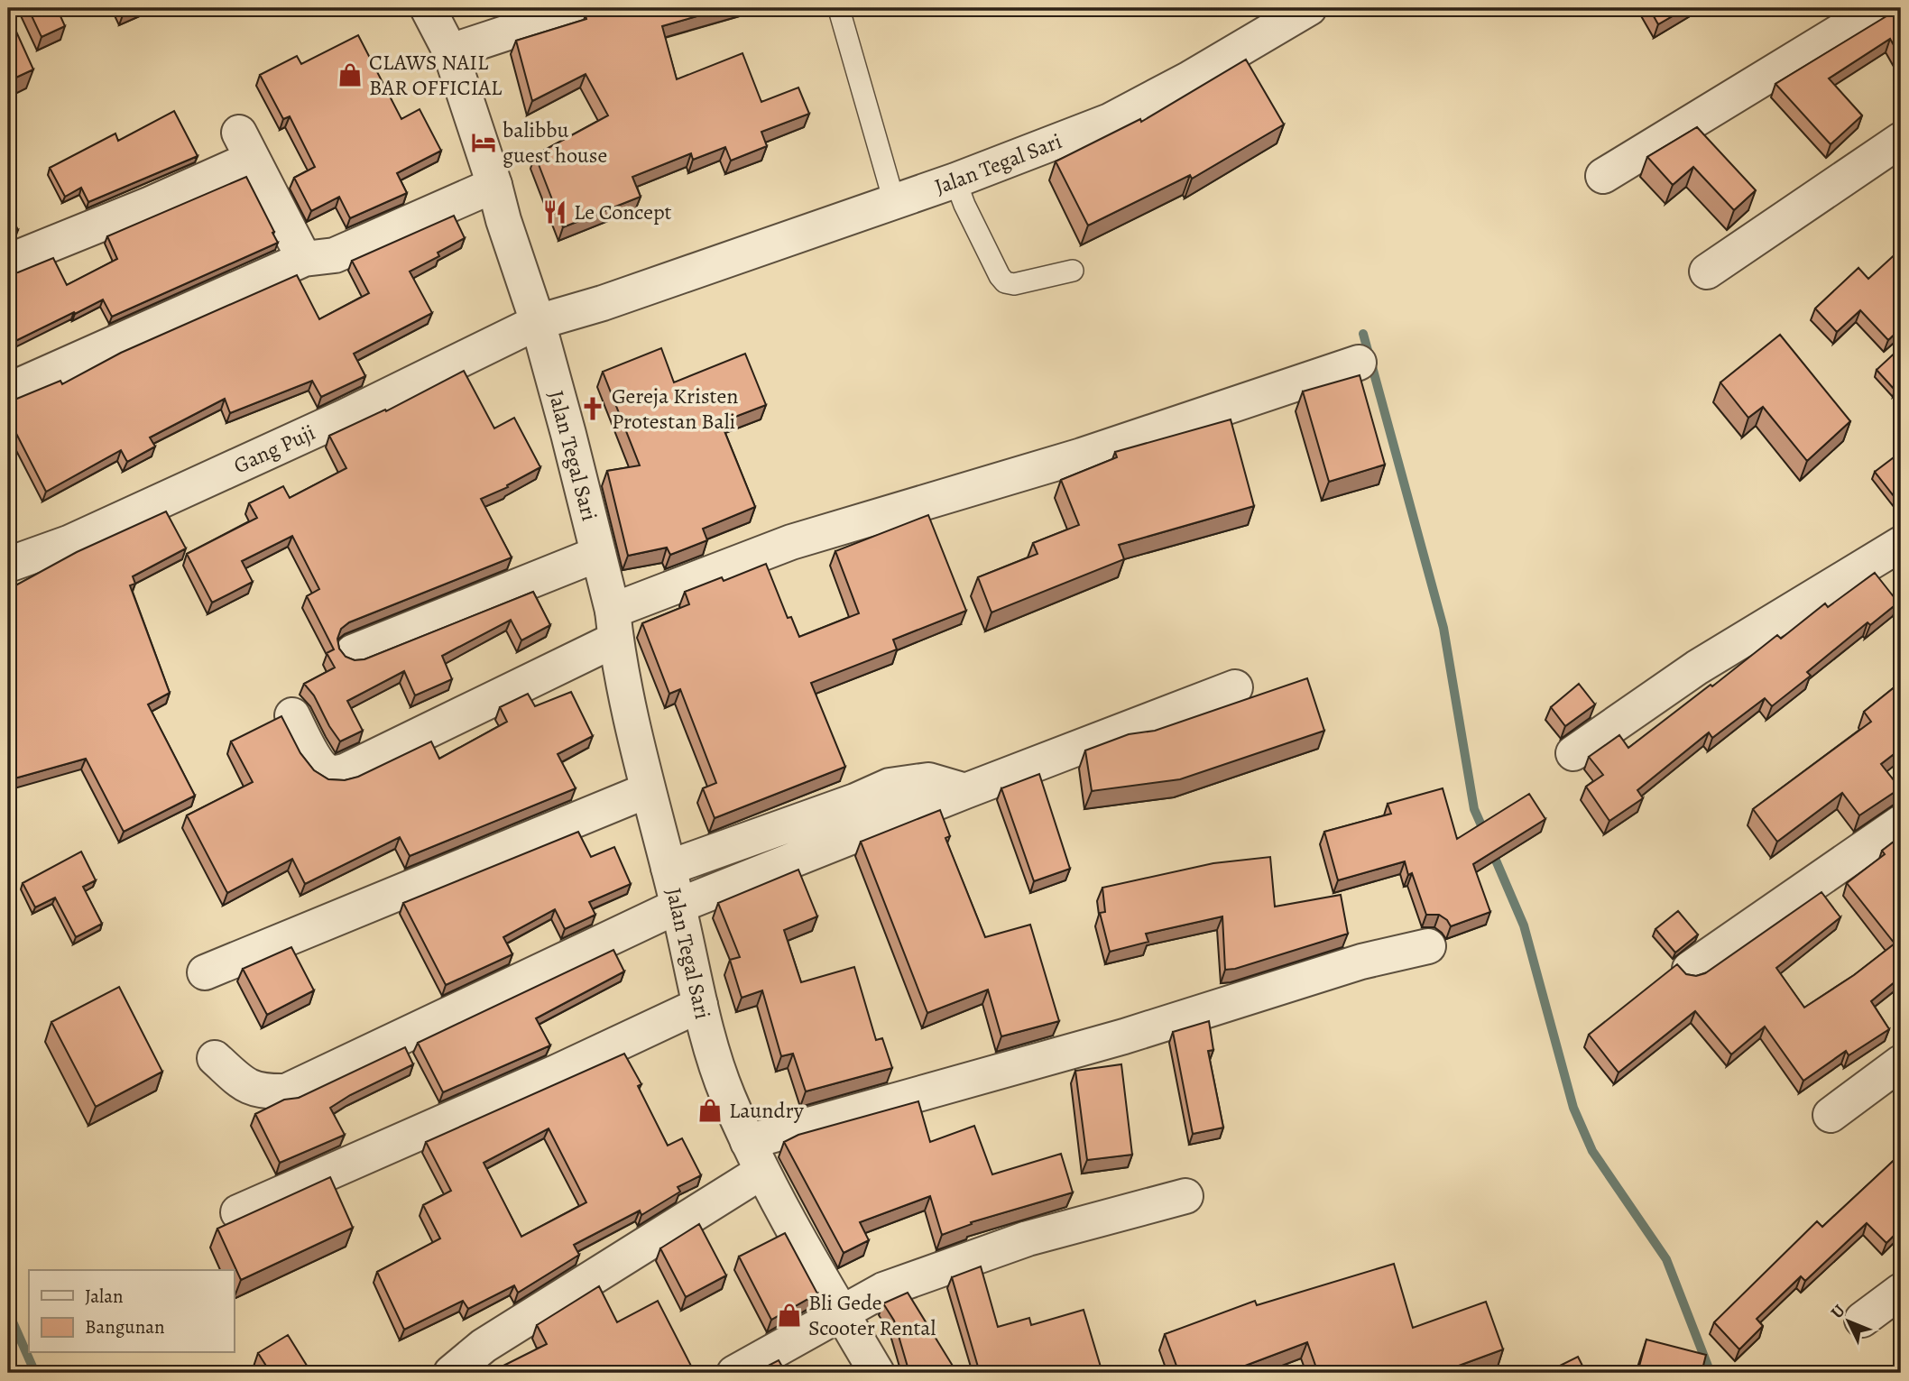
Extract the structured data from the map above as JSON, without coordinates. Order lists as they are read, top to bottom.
{
  "streets": {
    "street": ["Jalan Tegal Sari", "Gang Puji"]
  },
  "crossings": [
    ["Jalan Tegal Sari", "Gang Puji"]
  ],
  "places": {
    "shop": ["CLAWS NAIL BAR OFFICIAL", "Laundry", "Bli Gede Scooter Rental"],
    "hotel": ["balibbu guest house"],
    "restaurant": ["Le Concept"],
    "church": ["Gereja Kristen Protestan Bali"]
  },
  "legend": ["Jalan", "Bangunan"],
  "north": "top left"
}
